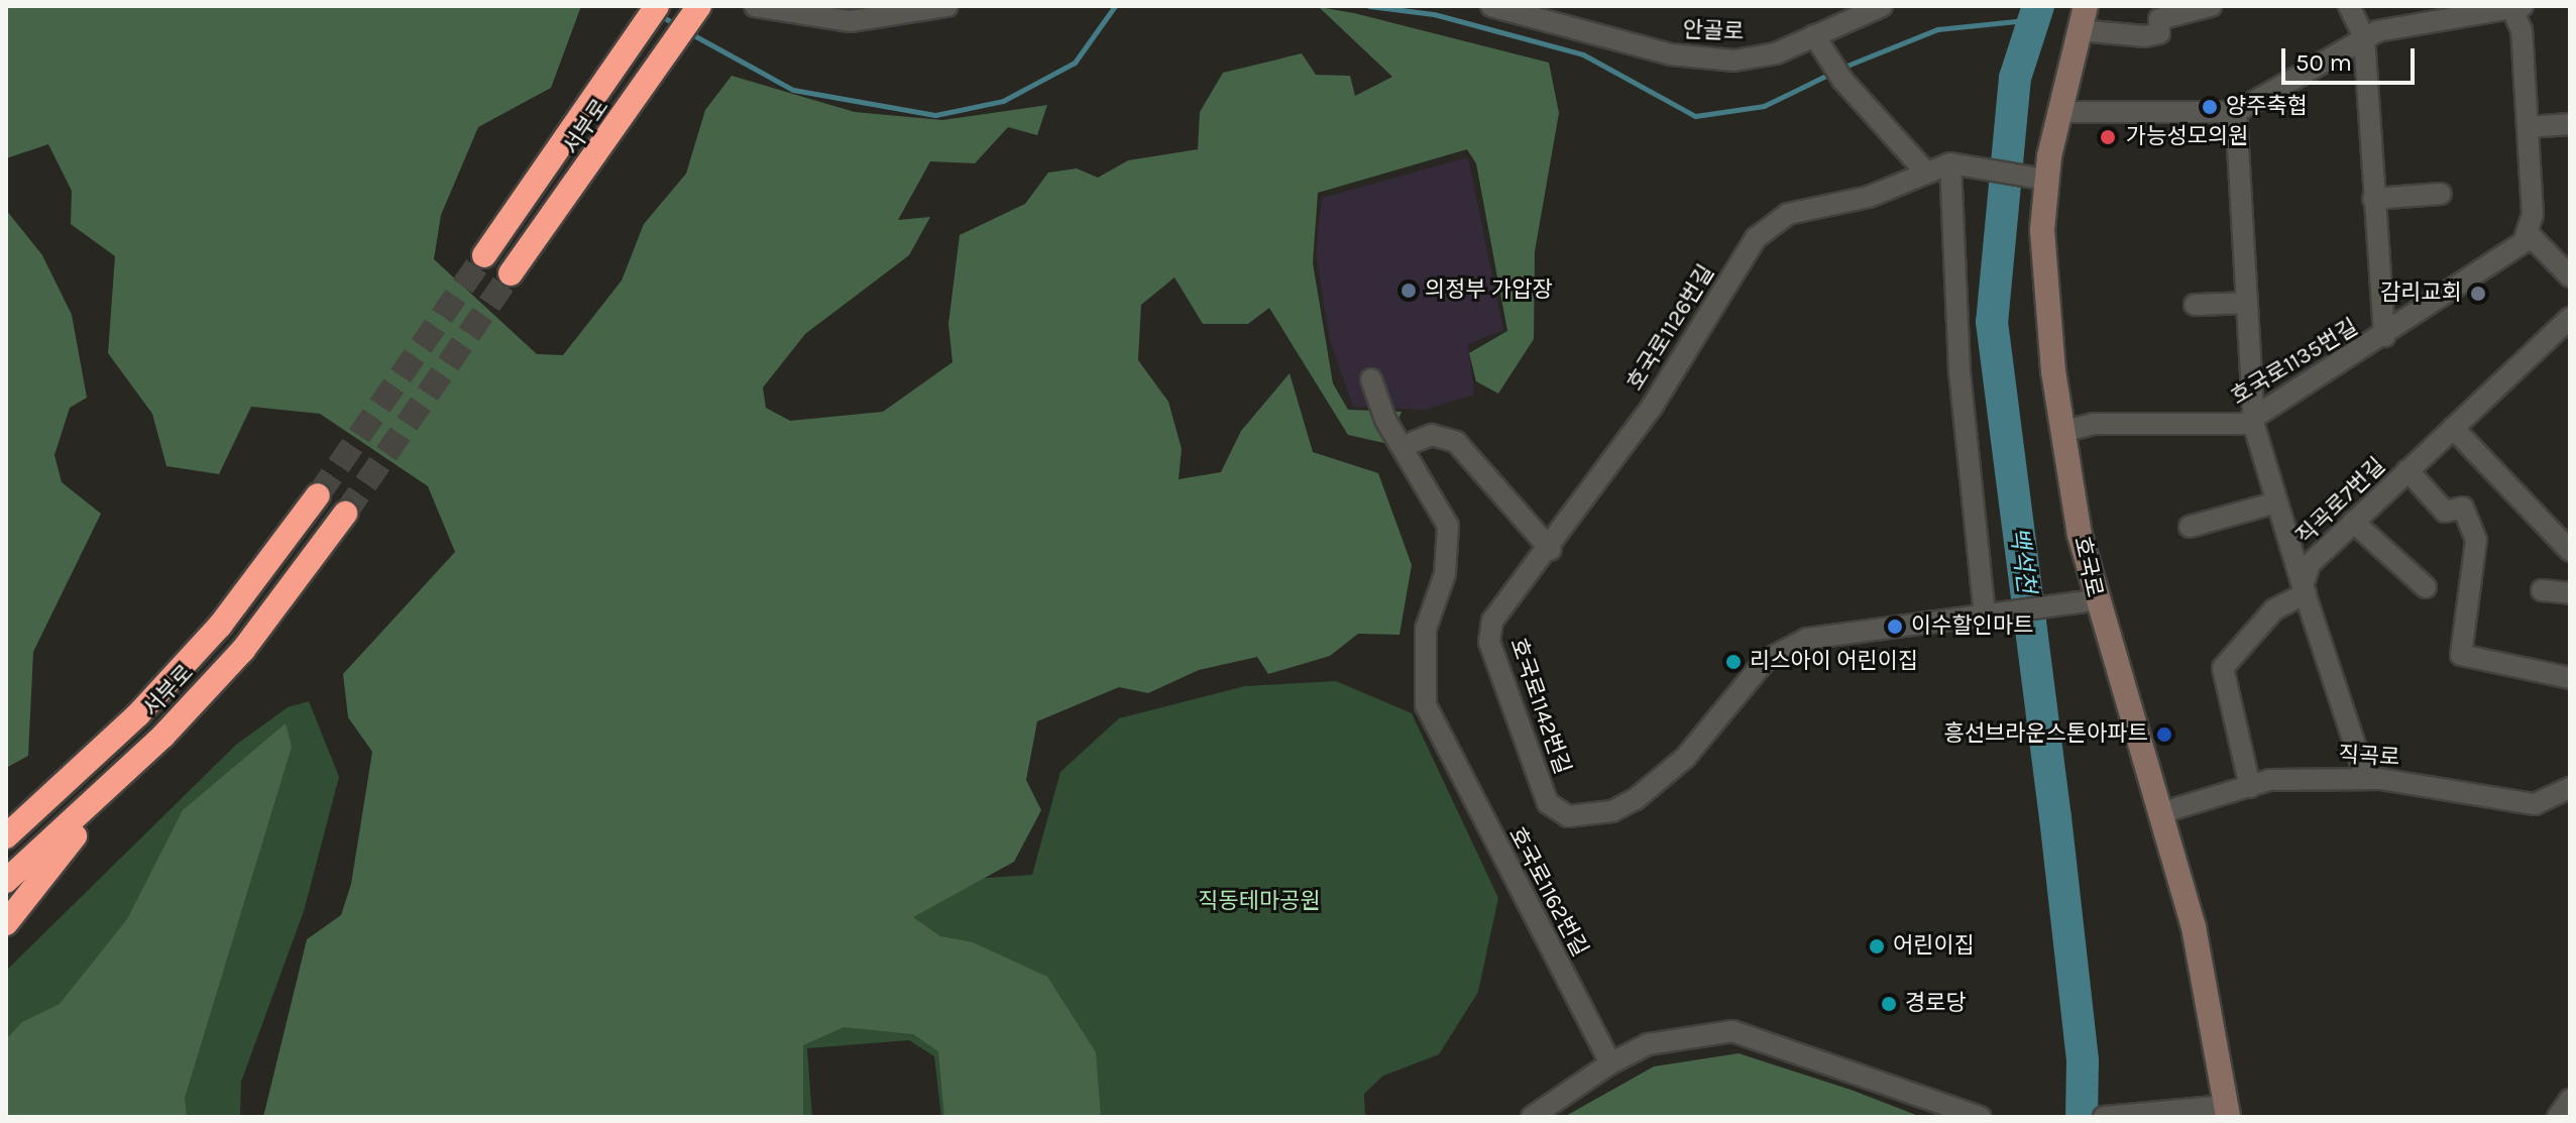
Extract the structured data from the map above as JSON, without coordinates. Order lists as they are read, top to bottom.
{
  "streets": {
    "highway": ["서부로"],
    "street": [
      "안골로",
      "호국로1126번길",
      "호국로1135번길",
      "직곡로7번길",
      "호국로",
      "호국로1142번길",
      "직곡로",
      "호국로1162번길"
    ]
  },
  "crossings": [
    ["호국로1126번길", "호국로1142번길"],
    ["호국로1135번길", "호국로"],
    ["호국로", "호국로1142번길"],
    ["호국로", "직곡로"]
  ],
  "water": ["백석천"],
  "parks": ["직동테마공원"],
  "places": [
    "양주축협",
    "가능성모의원",
    "의정부 가압장",
    "감리교회",
    "이수할인마트",
    "리스아이 어린이집",
    "흥선브라운스톤아파트",
    "어린이집",
    "경로당"
  ],
  "scale_bar": "50 m"
}
